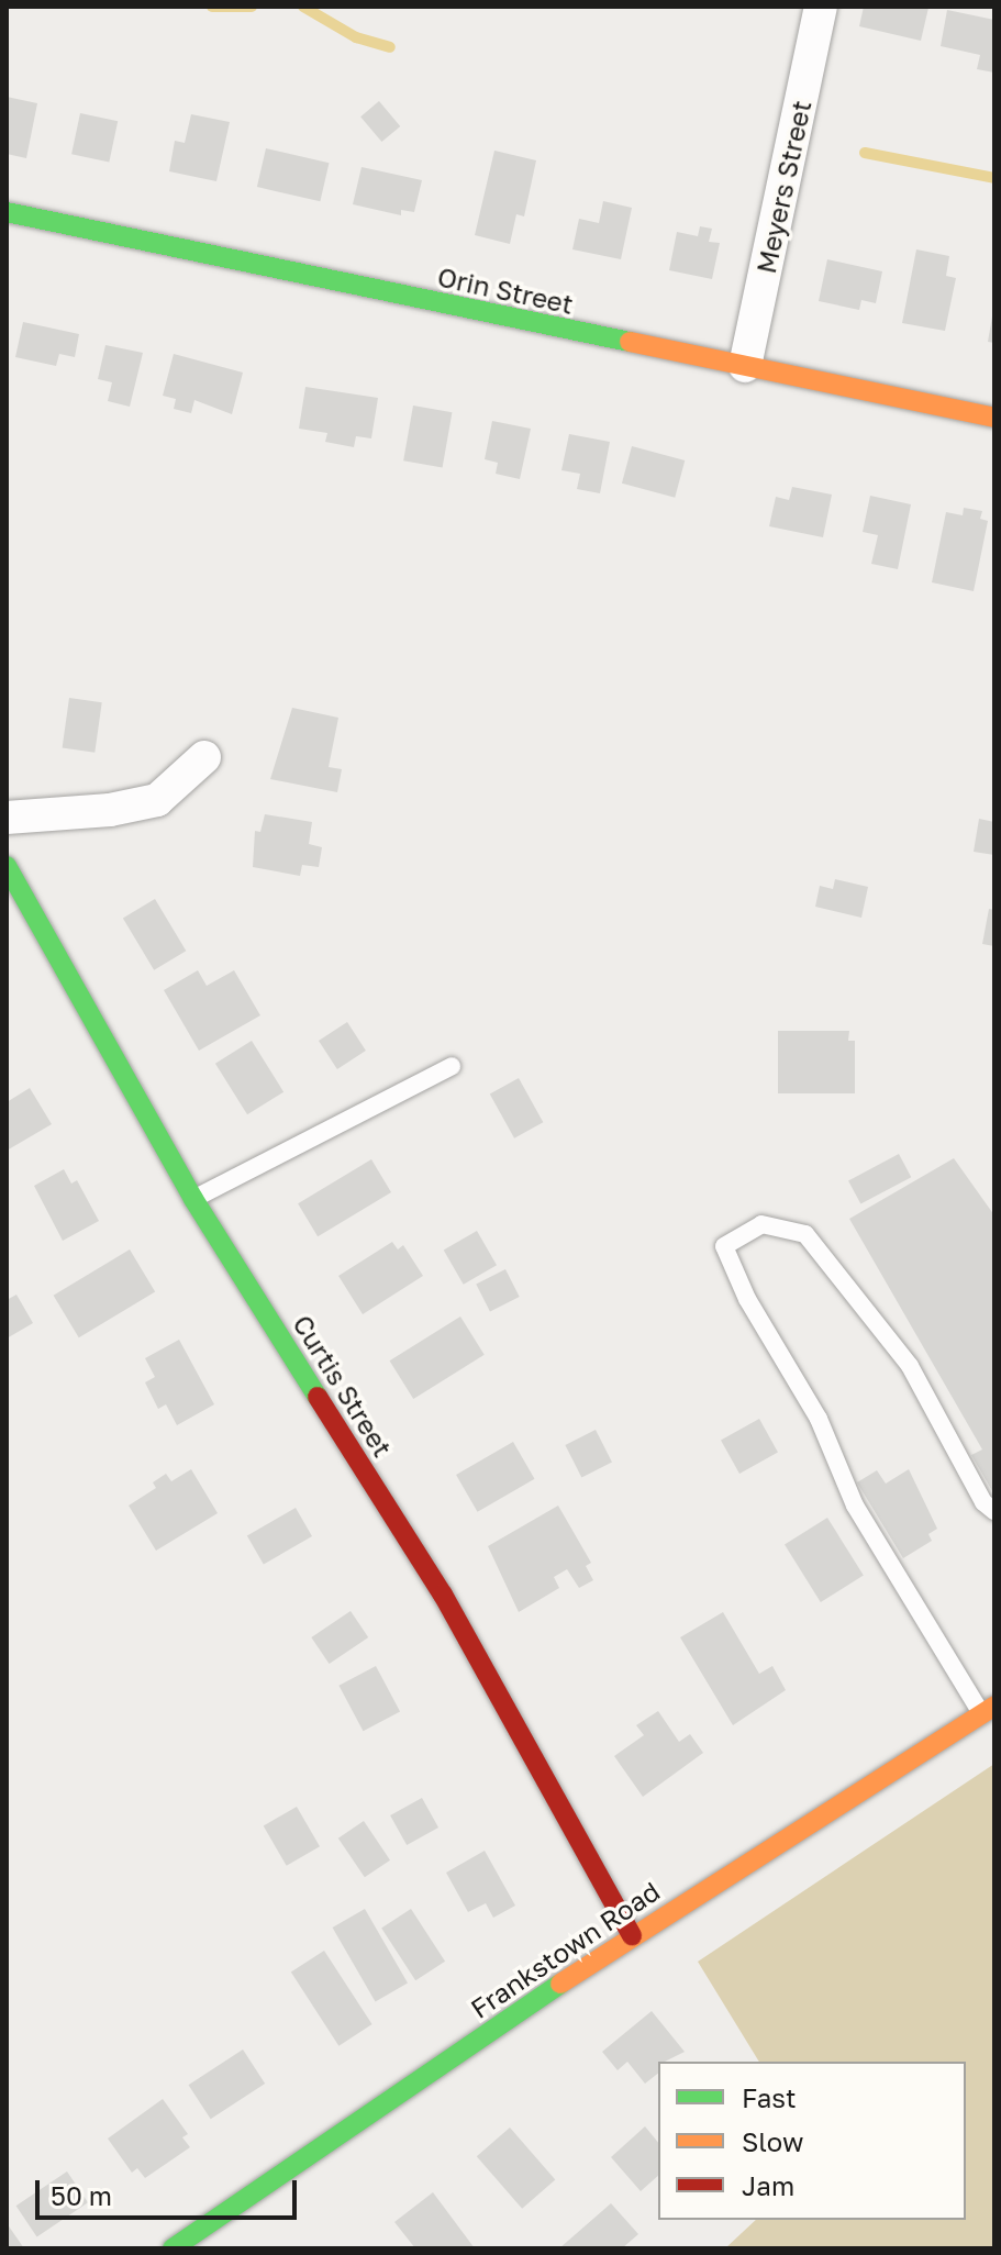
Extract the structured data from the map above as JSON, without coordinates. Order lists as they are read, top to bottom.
{
  "streets": {
    "street": [
      "Meyers Street",
      "Orin Street",
      "Curtis Street",
      "Frankstown Road"
    ]
  },
  "crossings": [
    ["Meyers Street", "Orin Street"],
    ["Curtis Street", "Frankstown Road"]
  ],
  "legend": ["Fast", "Slow", "Jam"],
  "scale_bar": "50 m"
}
